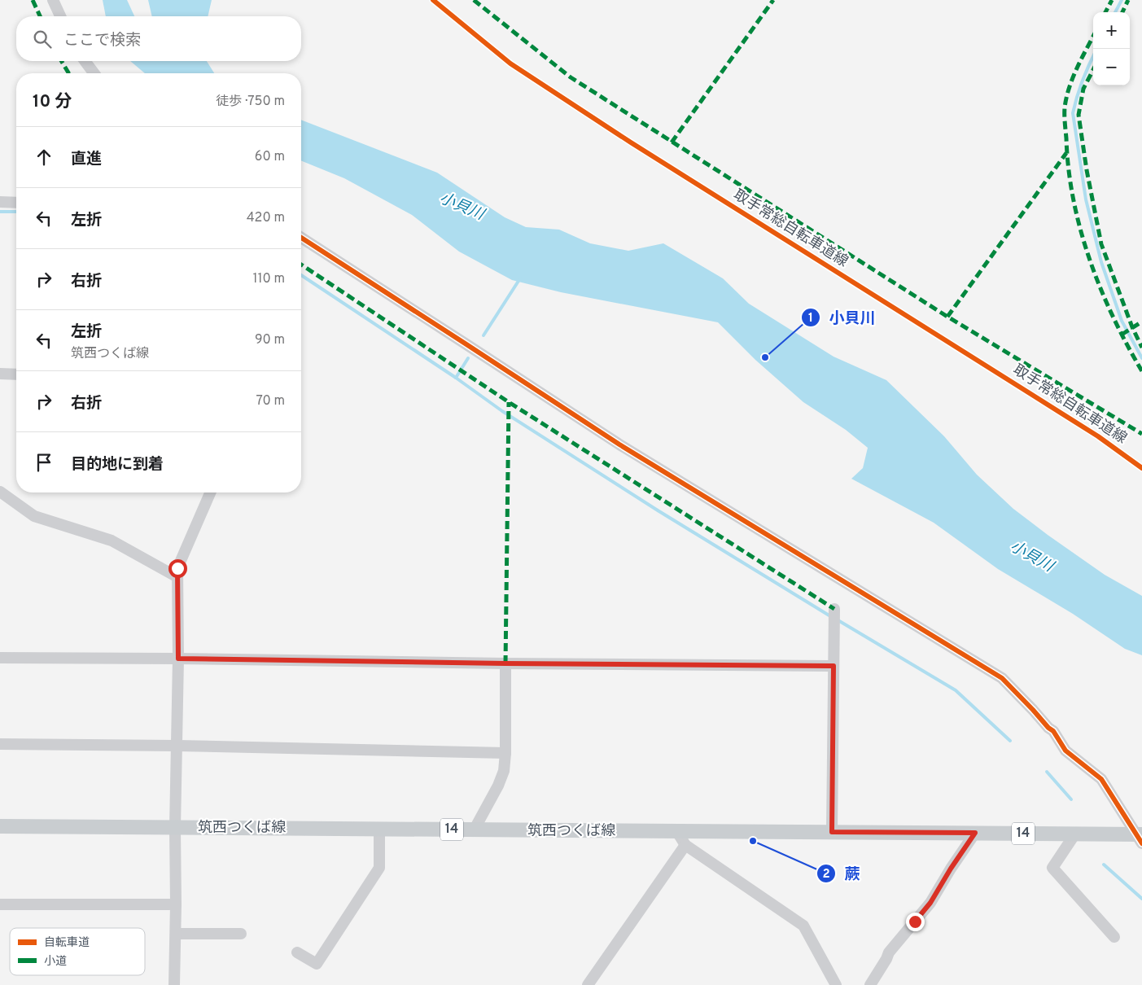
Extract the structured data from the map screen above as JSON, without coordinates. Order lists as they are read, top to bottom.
{
  "streets": {
    "main road": ["筑西つくば線", "14"],
    "cycle path": ["取手常総自転車道線"]
  },
  "water": ["小貝川"],
  "places": ["小貝川", "蕨"],
  "legend": ["自転車道", "小道"],
  "page": {
    "map_buttons": ["+", "−"],
    "search": "ここで検索",
    "heading": ["10 分", "徒歩 · 750 m"],
    "list": [
      ["直進", "60 m"],
      ["左折", "420 m"],
      ["右折", "110 m"],
      ["左折", "筑西つくば線", "90 m"],
      ["右折", "70 m"],
      "目的地に到着"
    ]
  }
}
